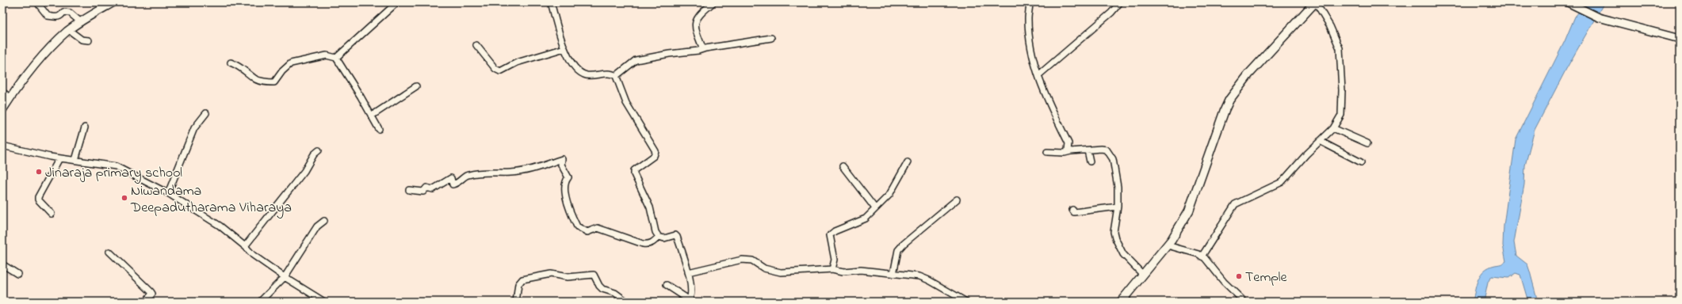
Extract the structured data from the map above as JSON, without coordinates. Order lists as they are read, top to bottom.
{
  "places": ["Jinaraja primary school", "Niwandama Deepadutharama Viharaya", "Temple"]
}
